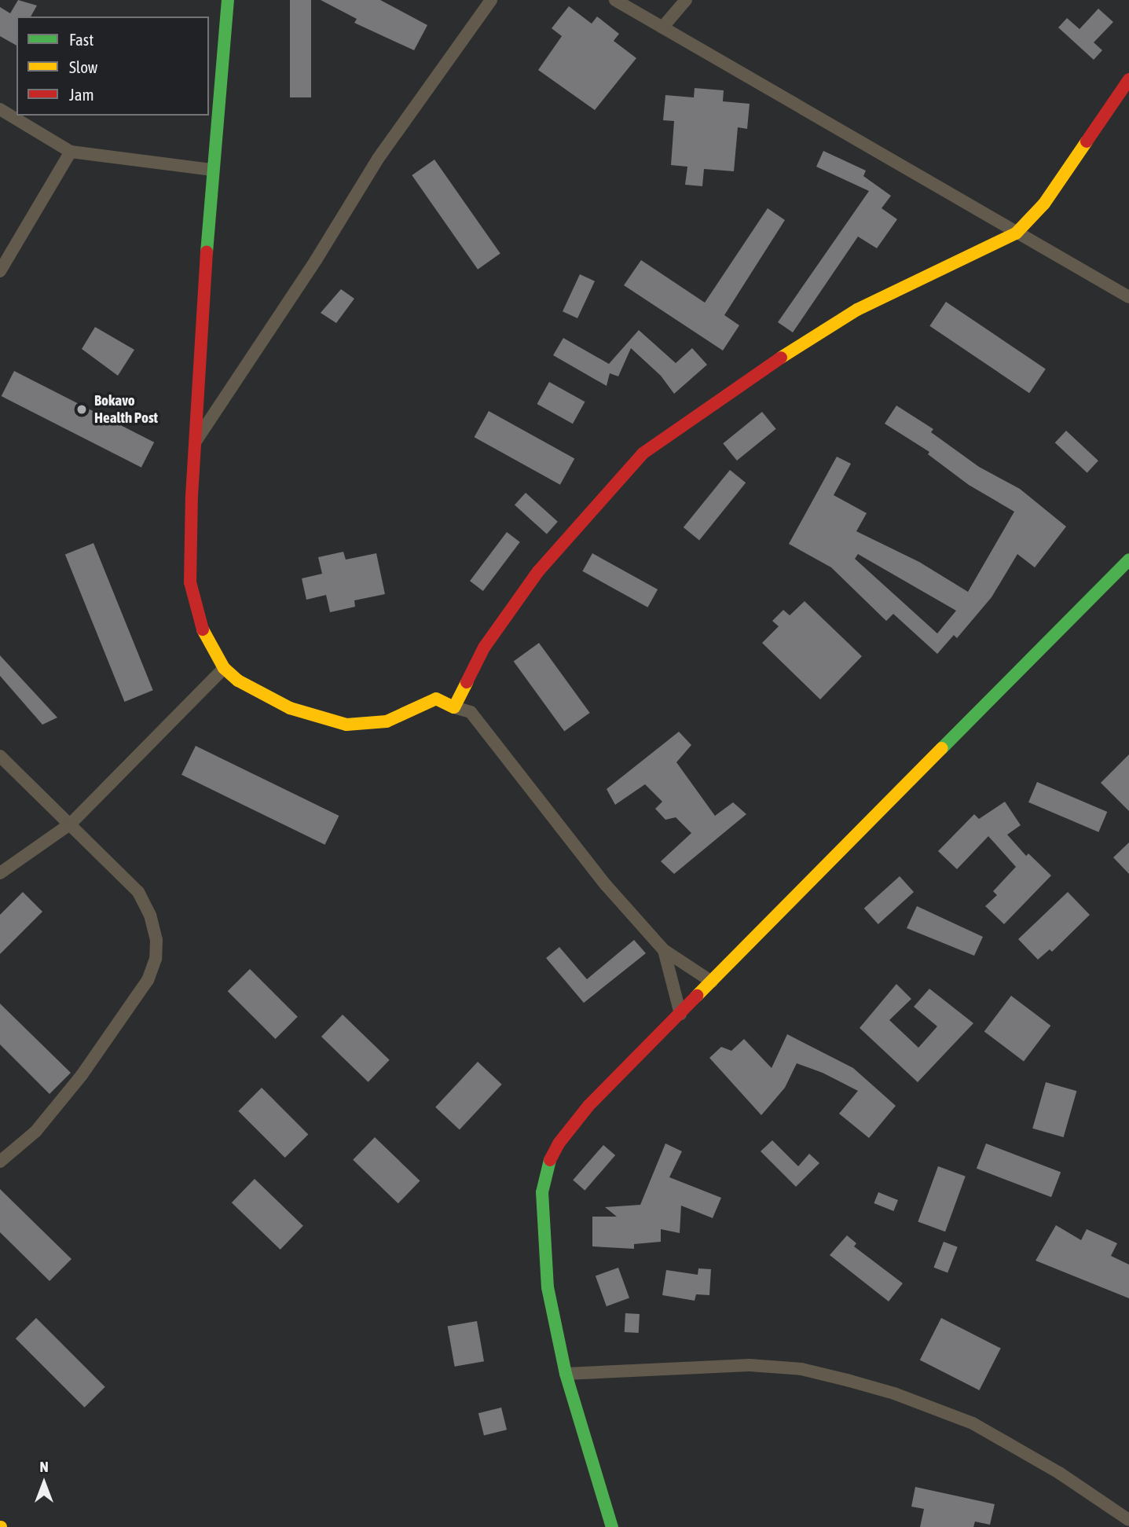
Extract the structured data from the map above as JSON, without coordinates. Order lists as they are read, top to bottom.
{
  "places": ["Bokavo Health Post"],
  "legend": ["Fast", "Slow", "Jam"],
  "north": "top"
}
